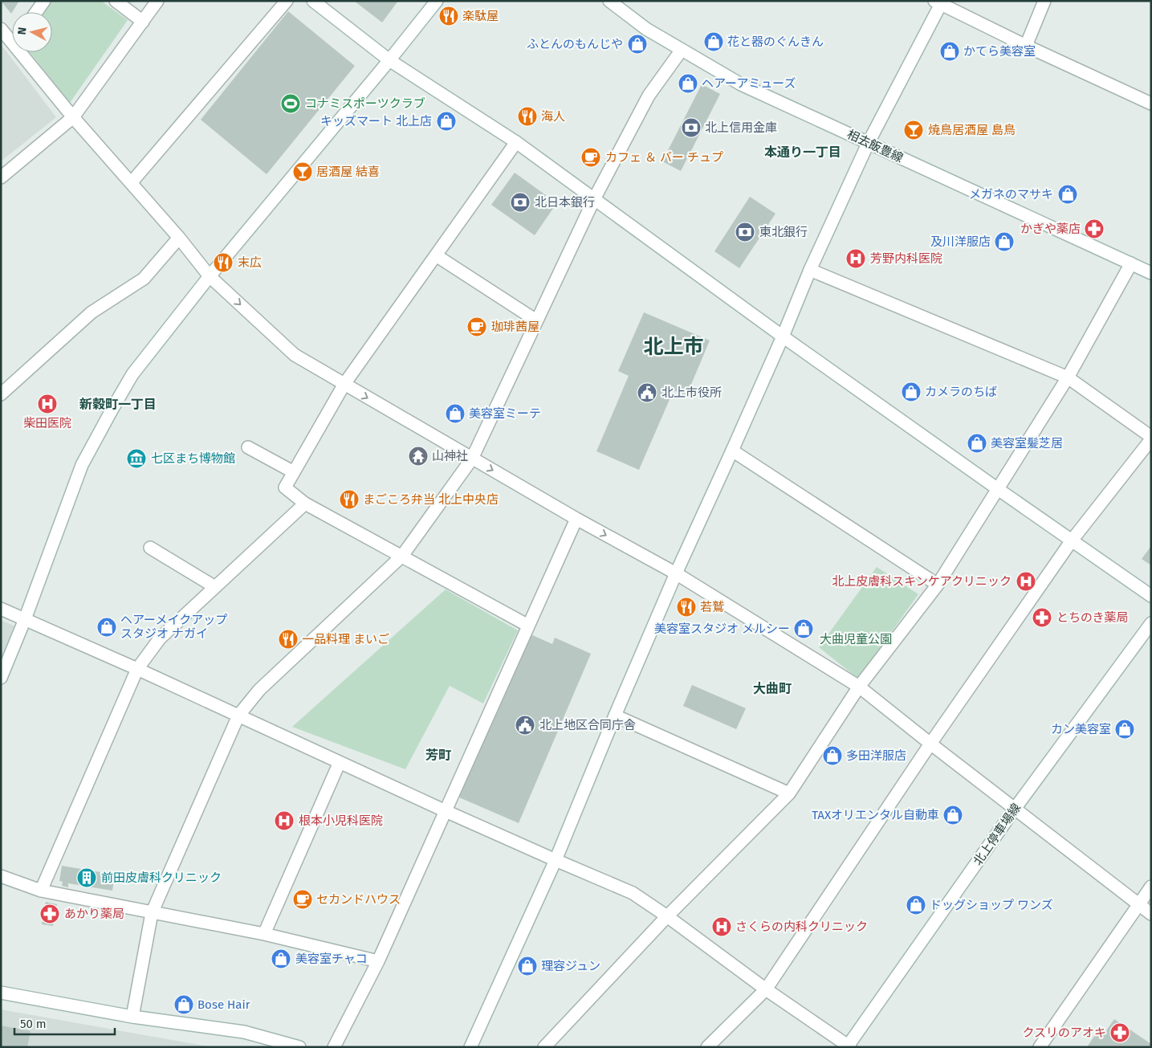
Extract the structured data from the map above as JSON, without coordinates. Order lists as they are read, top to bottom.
{
  "streets": {
    "street": ["相去飯豊線", "北上停車場線"]
  },
  "districts": [
    "本通り一丁目",
    "北上市",
    "新穀町一丁目",
    "大曲町",
    "芳町"
  ],
  "parks": ["大曲児童公園"],
  "places": {
    "restaurant": [
      "楽駄屋",
      "海人",
      "末広",
      "まごころ弁当 北上中央店",
      "若鷲",
      "一品料理 まいご"
    ],
    "shop": [
      "花と器のぐんきん",
      "ふとんのもんじや",
      "かてら美容室",
      "ヘアーアミューズ",
      "キッズマート 北上店",
      "メガネのマサキ",
      "及川洋服店",
      "カメラのちば",
      "美容室ミーテ",
      "美容室髪芝居",
      "ヘアーメイクアップ スタジオ ナガイ",
      "美容室スタジオ メルシー",
      "カン美容室",
      "多田洋服店",
      "TAXオリエンタル自動車",
      "ドッグショップ ワンズ",
      "美容室チャコ",
      "理容ジュン",
      "Bose Hair"
    ],
    "sports": ["コナミスポーツクラブ"],
    "bank": ["北上信用金庫", "北日本銀行", "東北銀行"],
    "bar": ["焼鳥居酒屋 島鳥", "居酒屋 結喜"],
    "cafe": ["カフェ ＆ バー チュプ", "珈琲茜屋", "セカンドハウス"],
    "pharmacy": [
      "かぎや薬店",
      "とちのき薬局",
      "あかり薬局",
      "クスリのアオキ"
    ],
    "hospital": [
      "芳野内科医院",
      "柴田医院",
      "北上皮膚科スキンケアクリニック",
      "根本小児科医院",
      "さくらの内科クリニック"
    ],
    "public building": ["北上市役所", "北上地区合同庁舎"],
    "temple": ["山神社"],
    "museum": ["七区まち博物館"],
    "building": ["前田皮膚科クリニック"]
  },
  "scale_bar": "50 m",
  "north": "left"
}
